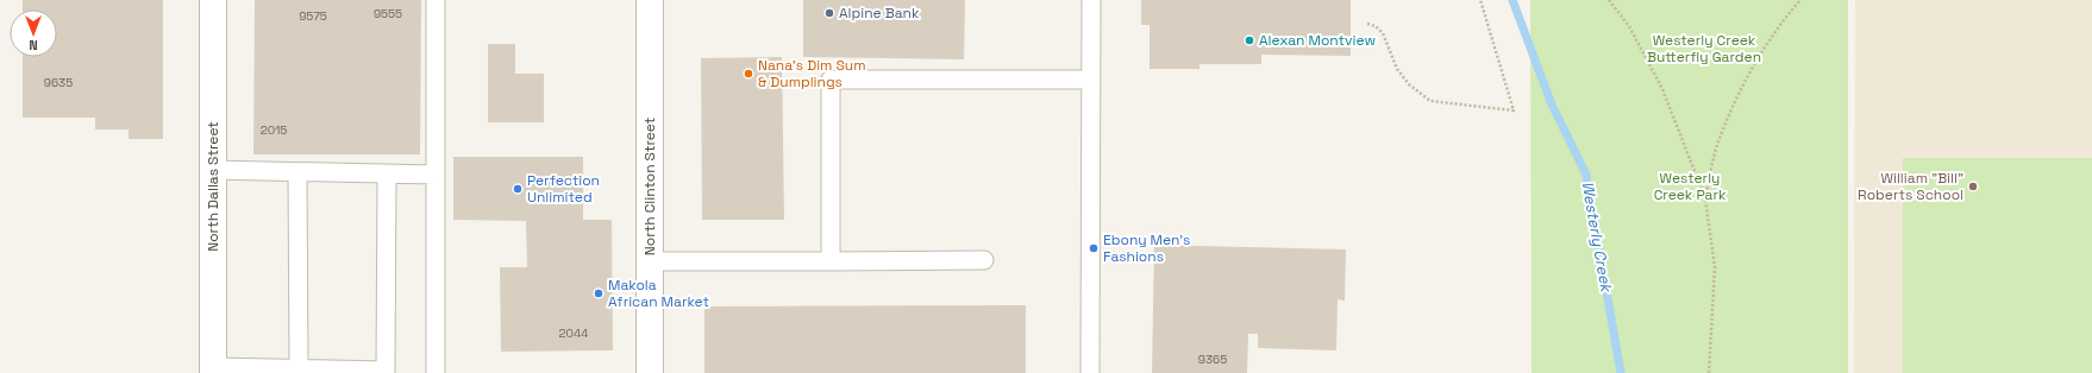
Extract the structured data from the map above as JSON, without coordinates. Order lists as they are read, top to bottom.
{
  "streets": {
    "street": ["North Dallas Street", "North Clinton Street"]
  },
  "water": ["Westerly Creek"],
  "parks": ["Westerly Creek Butterfly Garden", "Westerly Creek Park"],
  "places": [
    "Alpine Bank",
    "Alexan Montview",
    "Nana's Dim Sum & Dumplings",
    "William \"Bill\" Roberts School",
    "Perfection Unlimited",
    "Ebony Men's Fashions",
    "Makola African Market"
  ],
  "house_numbers": [
    "9555",
    "9575",
    "9635",
    "2015",
    "2044",
    "9365"
  ],
  "north": "bottom"
}
